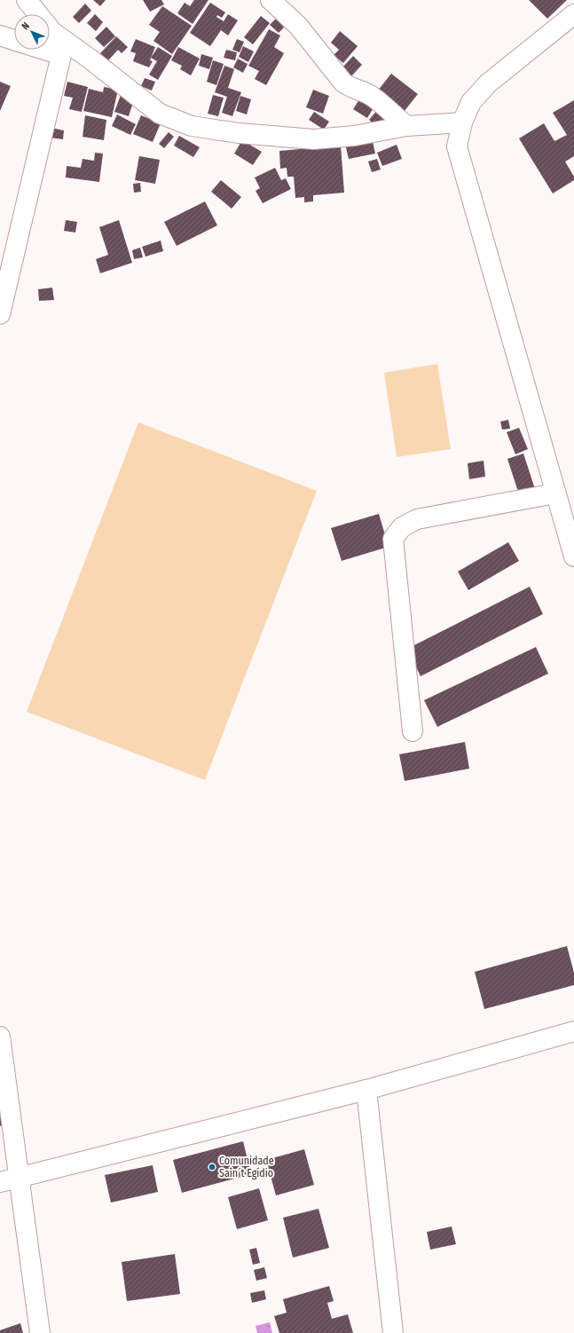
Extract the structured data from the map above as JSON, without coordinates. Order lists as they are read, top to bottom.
{
  "places": ["Comunidade Sain´t Egídio"],
  "north": "top left"
}
